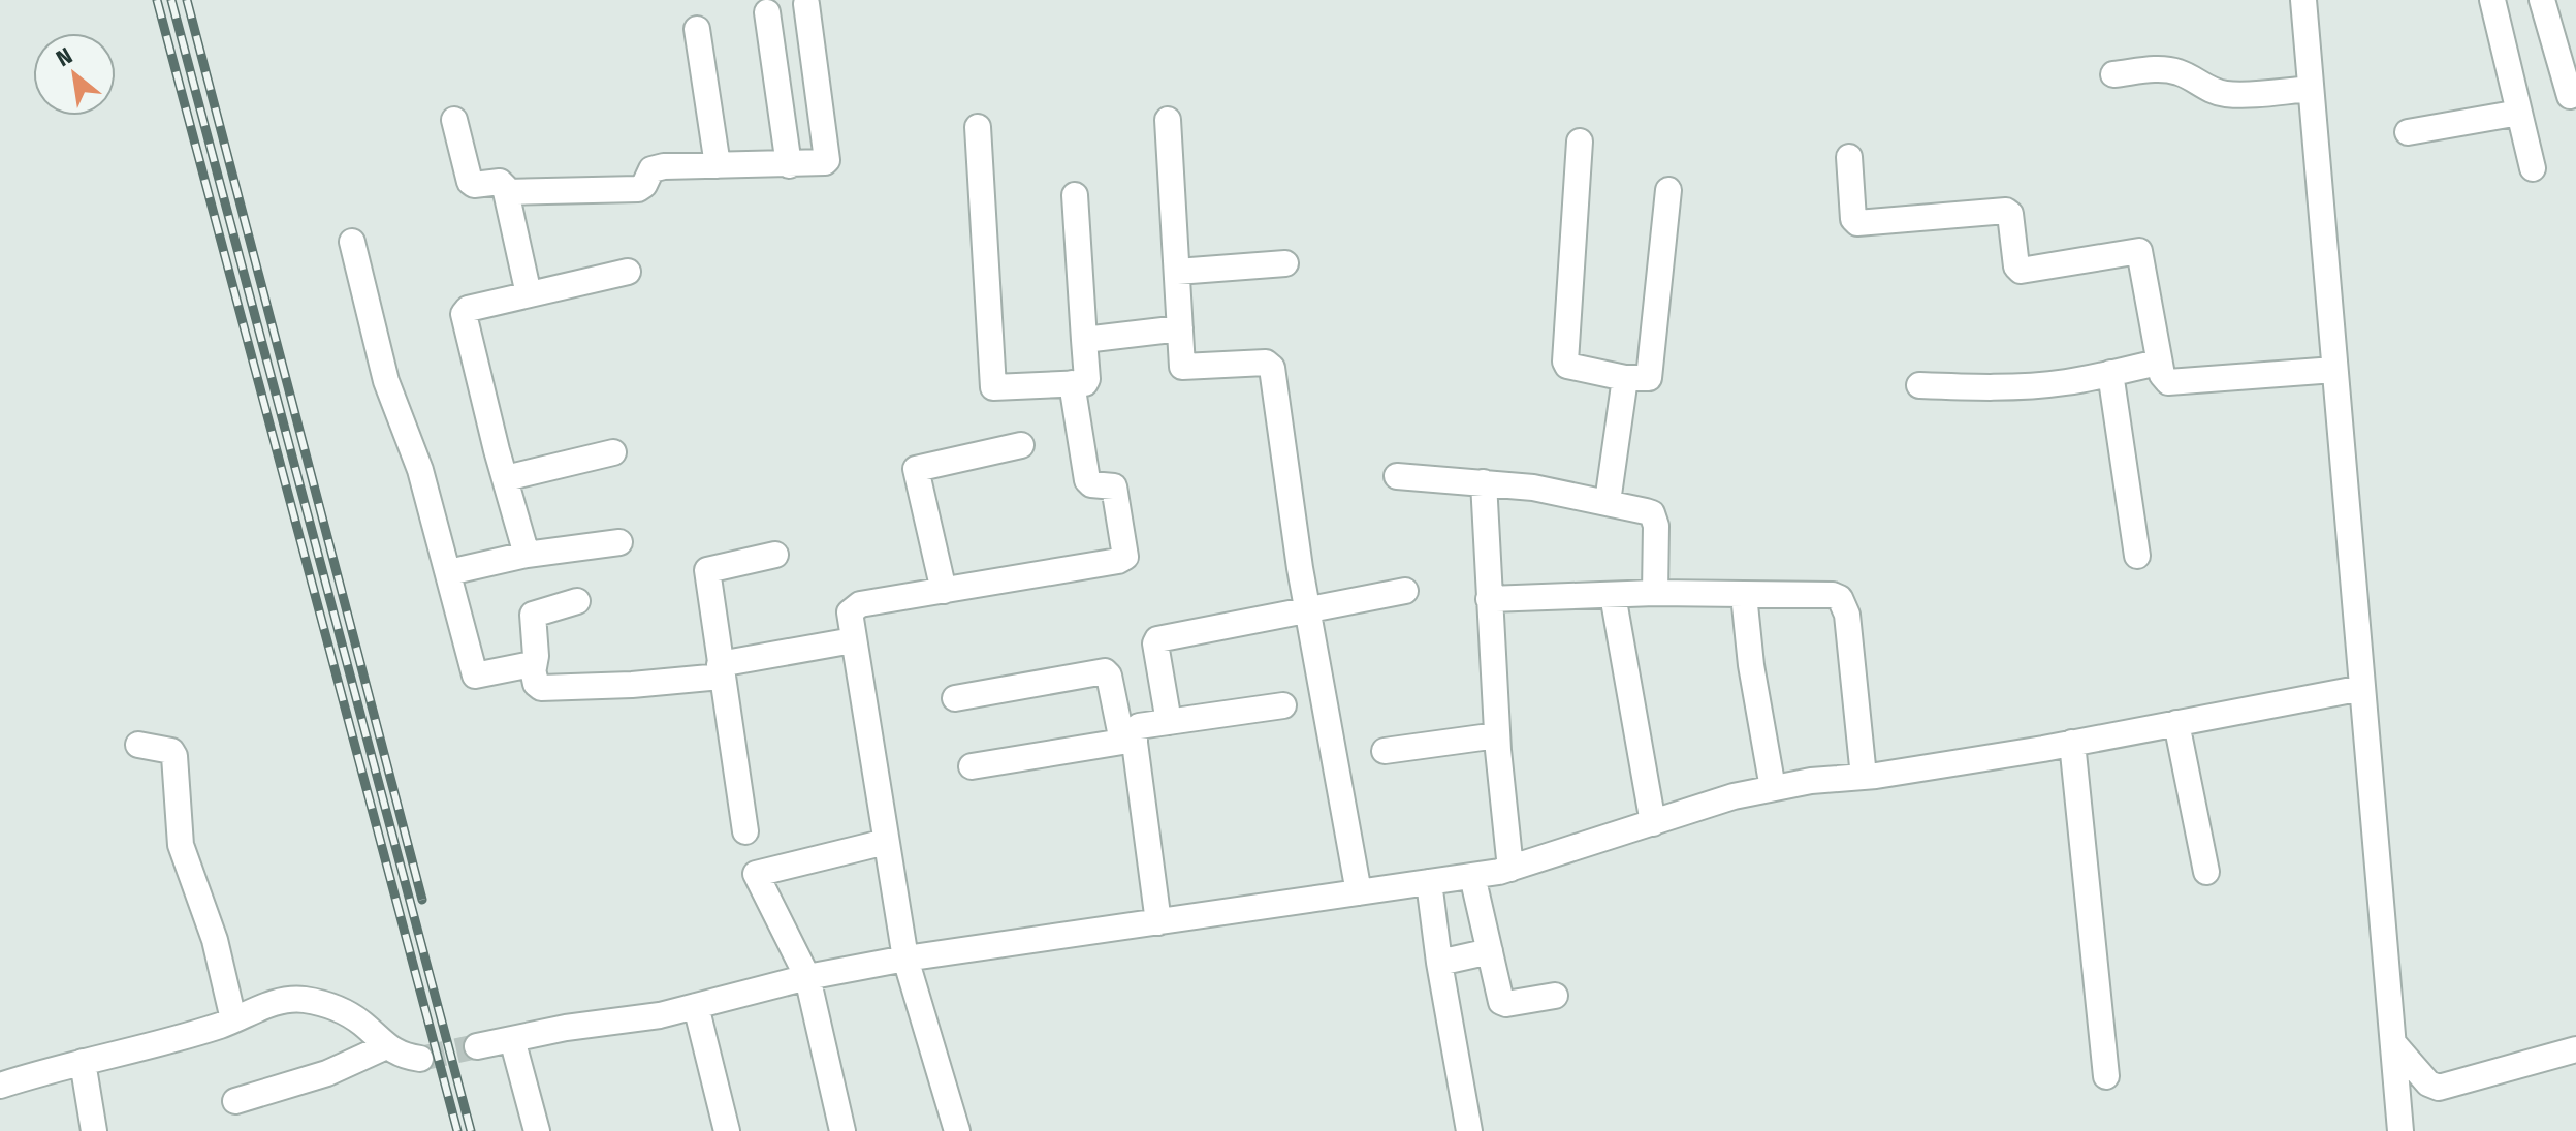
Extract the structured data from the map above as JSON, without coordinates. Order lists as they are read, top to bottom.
{
  "north": "top left"
}
